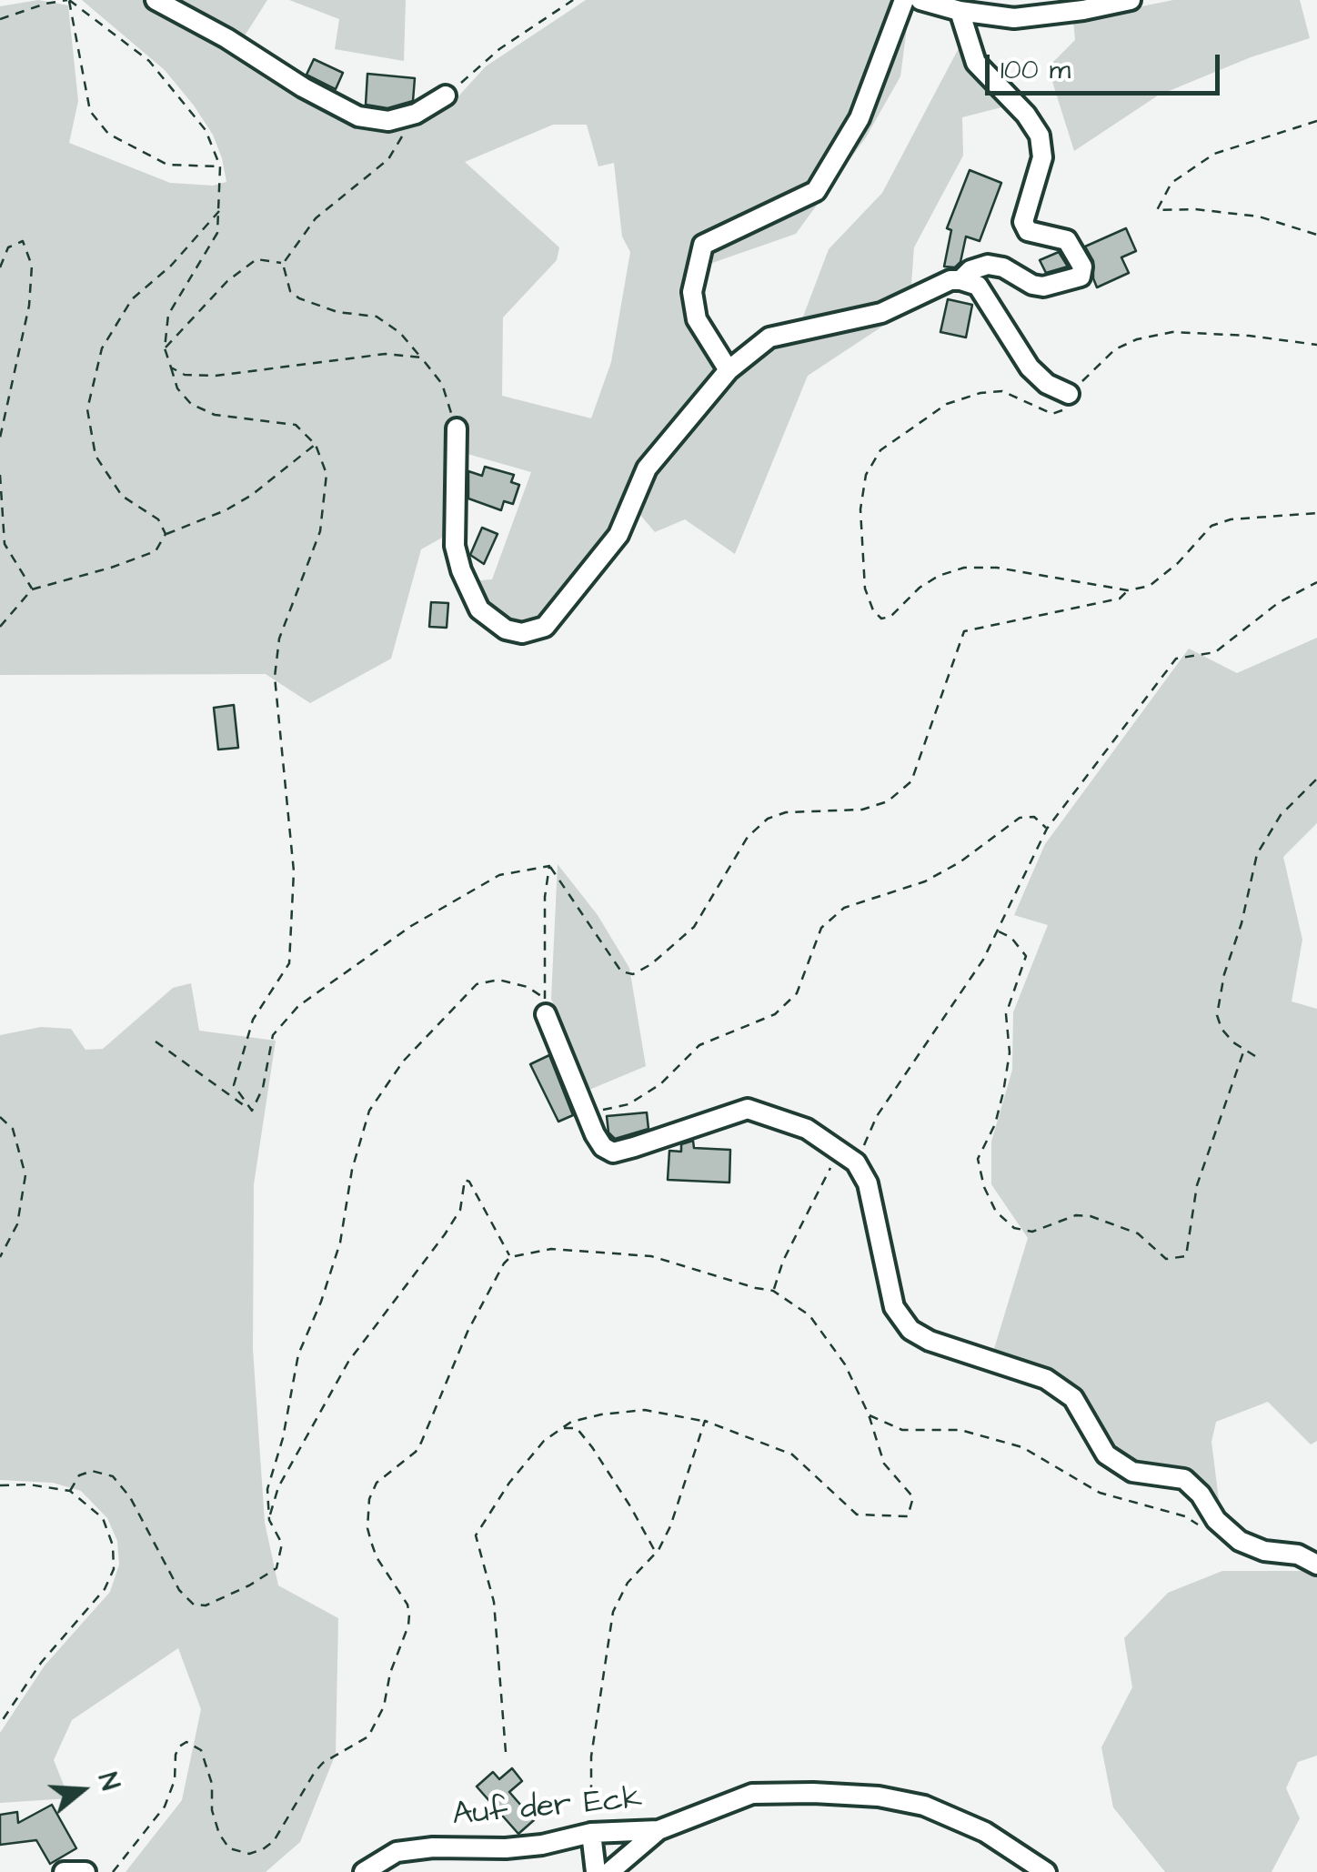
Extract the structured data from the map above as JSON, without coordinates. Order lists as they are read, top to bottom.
{
  "streets": {
    "street": ["Auf der Eck"]
  },
  "scale_bar": "100 m",
  "north": "right"
}
